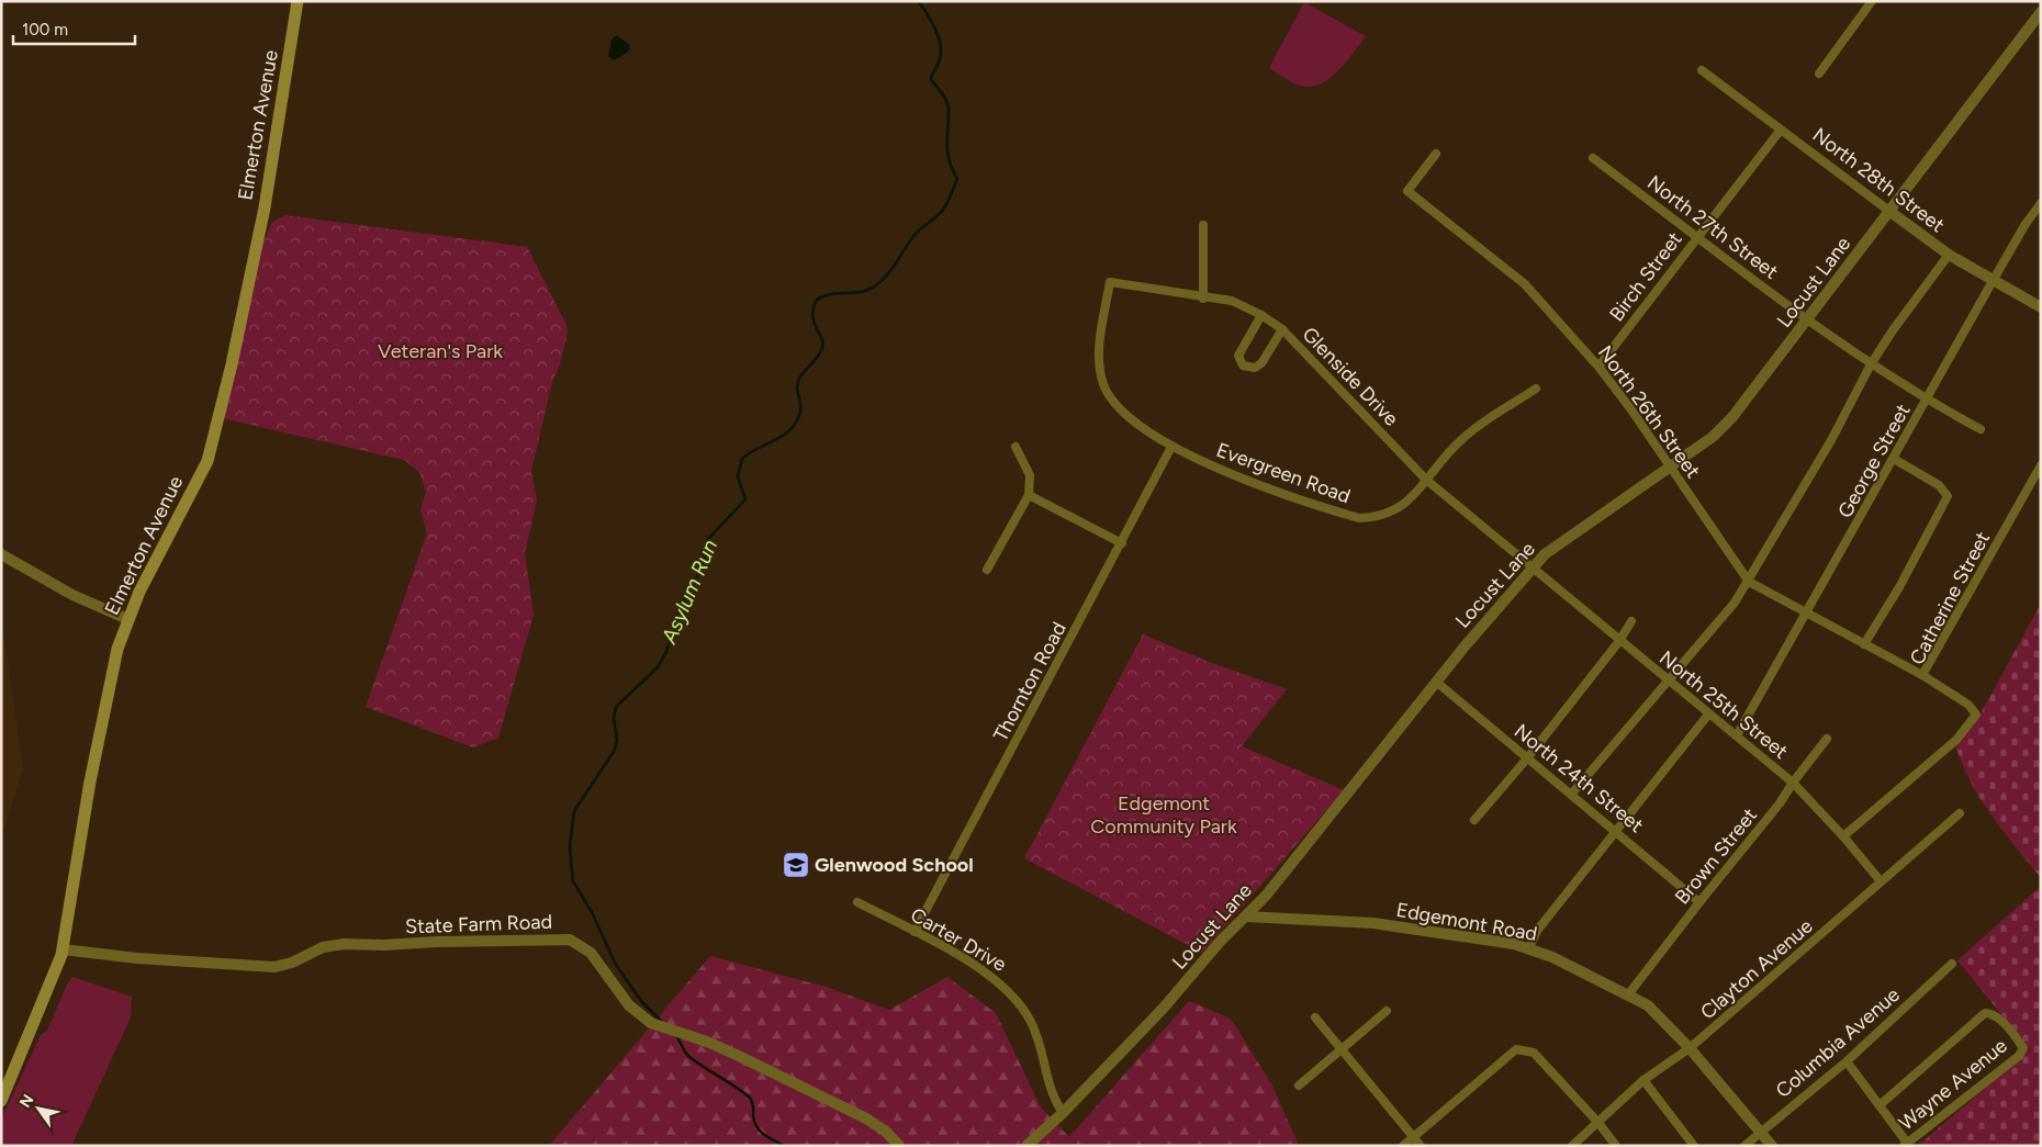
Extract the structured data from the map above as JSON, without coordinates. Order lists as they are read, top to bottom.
{
  "streets": {
    "main road": ["Elmerton Avenue"],
    "street": [
      "North 28th Street",
      "North 27th Street",
      "Birch Street",
      "Locust Lane",
      "Glenside Drive",
      "North 26th Street",
      "George Street",
      "Evergreen Road",
      "Catherine Street",
      "Thornton Road",
      "North 25th Street",
      "North 24th Street",
      "Brown Street",
      "Edgemont Road",
      "State Farm Road",
      "Carter Drive",
      "Clayton Avenue",
      "Columbia Avenue",
      "Wayne Avenue"
    ]
  },
  "crossings": [
    ["Elmerton Avenue", "State Farm Road"],
    ["North 28th Street", "Birch Street"],
    ["North 28th Street", "Locust Lane"],
    ["North 28th Street", "George Street"],
    ["North 27th Street", "Birch Street"],
    ["North 27th Street", "Locust Lane"],
    ["North 27th Street", "George Street"],
    ["Birch Street", "North 26th Street"],
    ["Locust Lane", "Glenside Drive"],
    ["Locust Lane", "North 26th Street"],
    ["Locust Lane", "North 25th Street"],
    ["Locust Lane", "North 24th Street"],
    ["Locust Lane", "Edgemont Road"],
    ["Locust Lane", "Carter Drive"],
    ["Glenside Drive", "Evergreen Road"],
    ["Glenside Drive", "North 25th Street"],
    ["North 26th Street", "George Street"],
    ["North 26th Street", "Catherine Street"],
    ["George Street", "North 25th Street"],
    ["Evergreen Road", "Thornton Road"],
    ["Catherine Street", "North 25th Street"],
    ["Thornton Road", "Carter Drive"],
    ["North 25th Street", "Brown Street"],
    ["North 25th Street", "Clayton Avenue"],
    ["North 24th Street", "Brown Street"],
    ["Brown Street", "Edgemont Road"],
    ["Edgemont Road", "Clayton Avenue"],
    ["Edgemont Road", "Columbia Avenue"]
  ],
  "water": ["Asylum Run"],
  "parks": ["Veteran's Park", "Edgemont Community Park"],
  "places": {
    "school or university": ["Glenwood School"]
  },
  "scale_bar": "100 m",
  "north": "top left"
}
